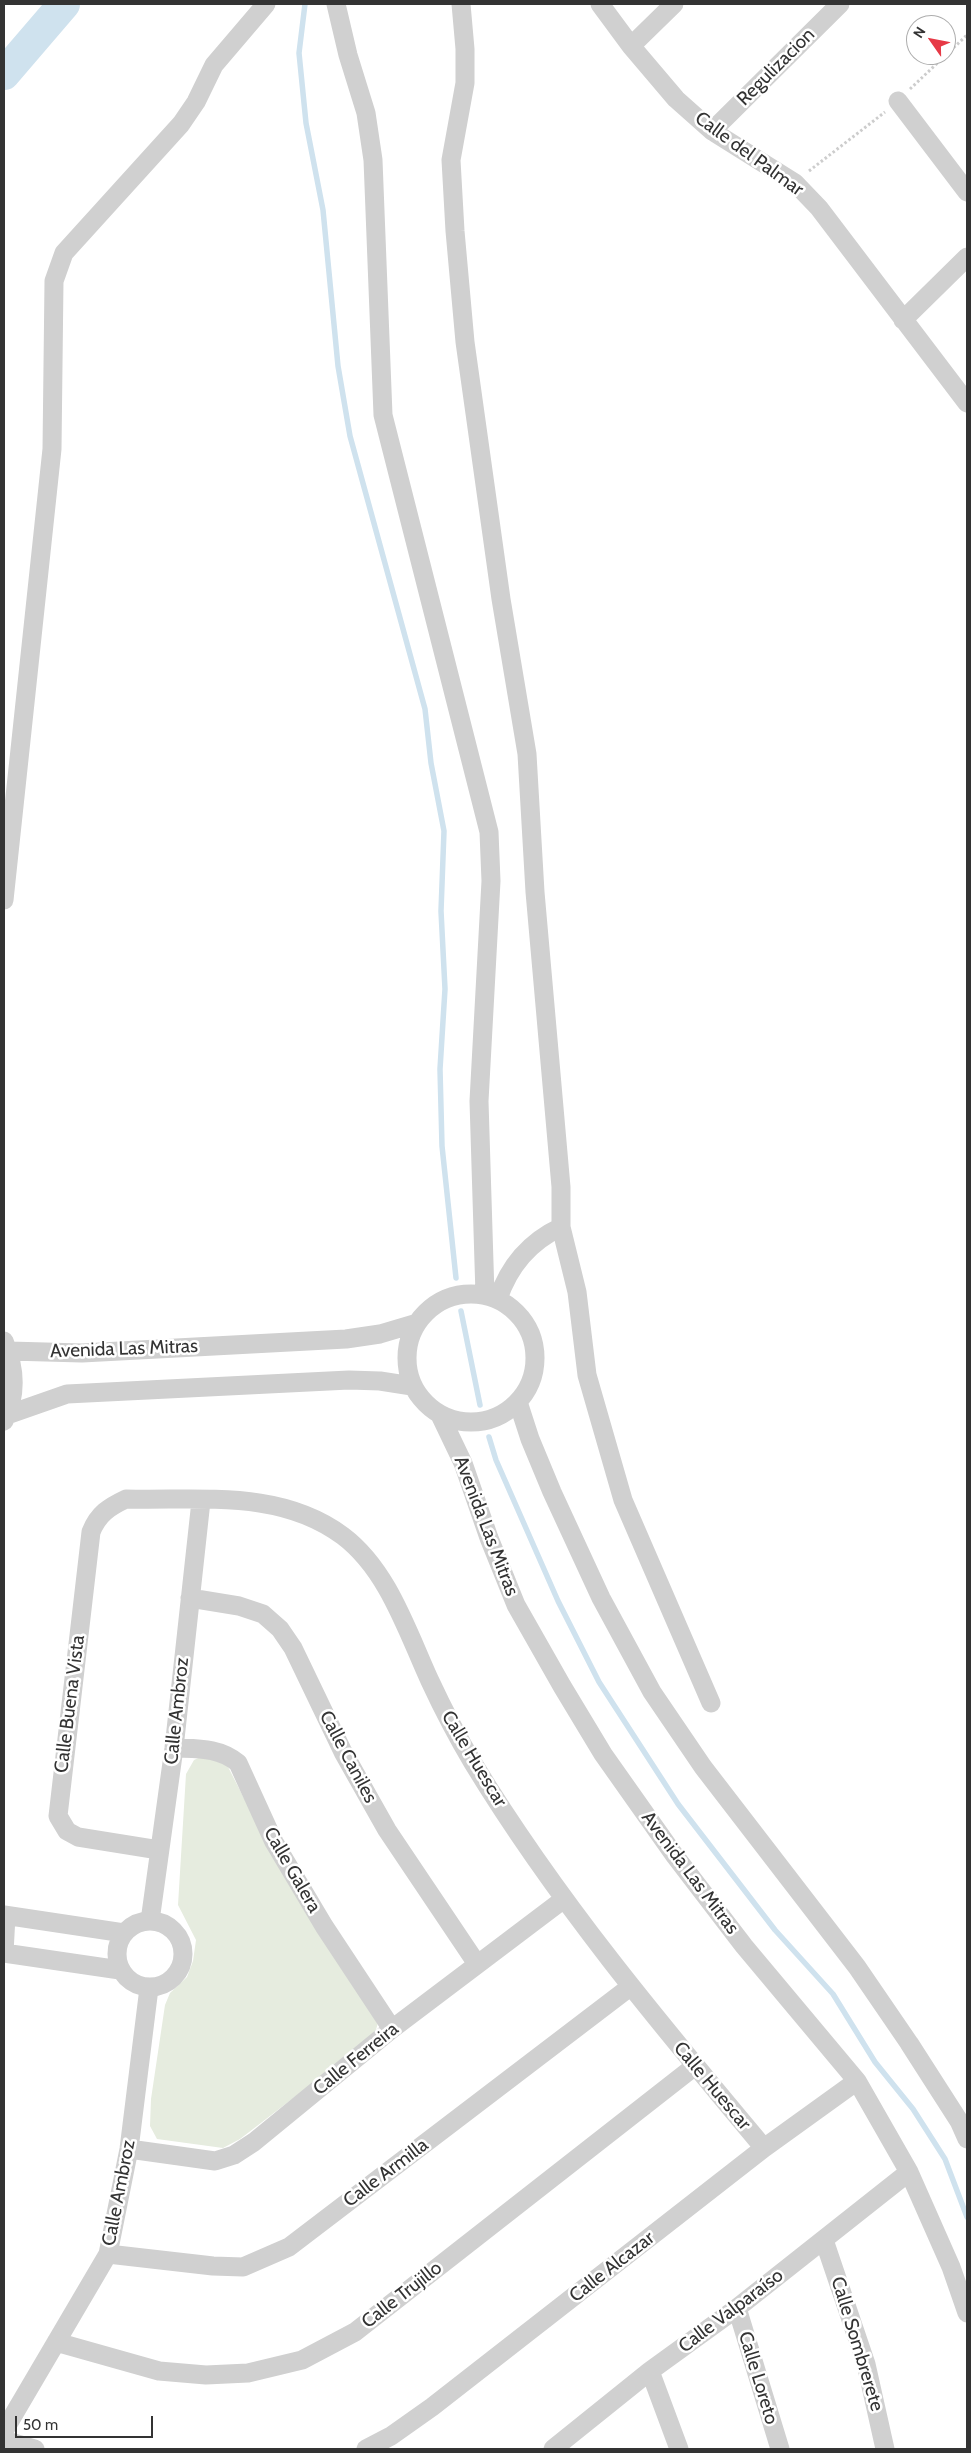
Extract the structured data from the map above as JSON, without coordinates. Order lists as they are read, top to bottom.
{
  "streets": {
    "street": [
      "Regulizacion",
      "Calle del Palmar",
      "Avenida Las Mitras",
      "Calle Buena Vista",
      "Calle Ambroz",
      "Calle Caniles",
      "Calle Huescar",
      "Calle Galera",
      "Calle Ferreira",
      "Calle Armilla",
      "Calle Alcazar",
      "Calle Trujillo",
      "Calle Valparaíso",
      "Calle Sombrerete",
      "Calle Loreto"
    ]
  },
  "crossings": [
    ["Regulizacion", "Calle del Palmar"],
    ["Avenida Las Mitras", "Calle Alcazar"],
    ["Avenida Las Mitras", "Calle Valparaíso"],
    ["Calle Buena Vista", "Calle Ambroz"],
    ["Calle Buena Vista", "Calle Huescar"],
    ["Calle Ambroz", "Calle Caniles"],
    ["Calle Ambroz", "Calle Huescar"],
    ["Calle Ambroz", "Calle Galera"],
    ["Calle Ambroz", "Calle Ferreira"],
    ["Calle Ambroz", "Calle Armilla"],
    ["Calle Ambroz", "Calle Trujillo"],
    ["Calle Caniles", "Calle Ferreira"],
    ["Calle Huescar", "Calle Ferreira"],
    ["Calle Huescar", "Calle Armilla"],
    ["Calle Huescar", "Calle Alcazar"],
    ["Calle Huescar", "Calle Trujillo"],
    ["Calle Galera", "Calle Ferreira"],
    ["Calle Valparaíso", "Calle Sombrerete"],
    ["Calle Valparaíso", "Calle Loreto"]
  ],
  "scale_bar": "50 m",
  "north": "top left"
}
